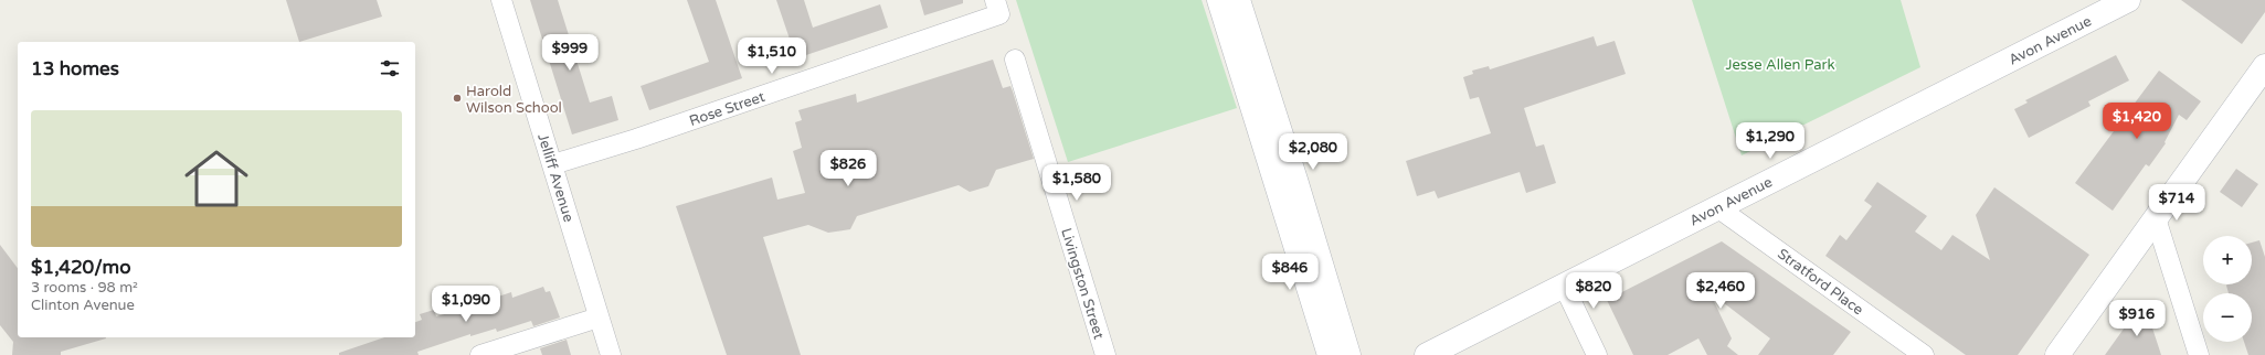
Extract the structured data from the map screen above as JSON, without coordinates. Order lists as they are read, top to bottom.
{
  "streets": {
    "main road": ["Avon Avenue"],
    "street": [
      "Rose Street",
      "Jelliff Avenue",
      "Stratford Place",
      "Livingston Street"
    ]
  },
  "crossings": [
    ["Avon Avenue", "Stratford Place"],
    ["Rose Street", "Jelliff Avenue"]
  ],
  "parks": ["Jesse Allen Park"],
  "places": ["Harold Wilson School"],
  "page": {
    "price": [
      "$999",
      "$1,510",
      "$1,420",
      "$1,290",
      "$2,080",
      "$826",
      "$1,580",
      "$714",
      "$846",
      "$820",
      "$2,460",
      "$1,090",
      "$916"
    ],
    "heading": "13 homes",
    "list": [
      {
        "name": "$1,420/mo",
        "note": "3 rooms · 98 m² · Clinton Avenue"
      }
    ],
    "map_buttons": ["+", "−"]
  }
}
